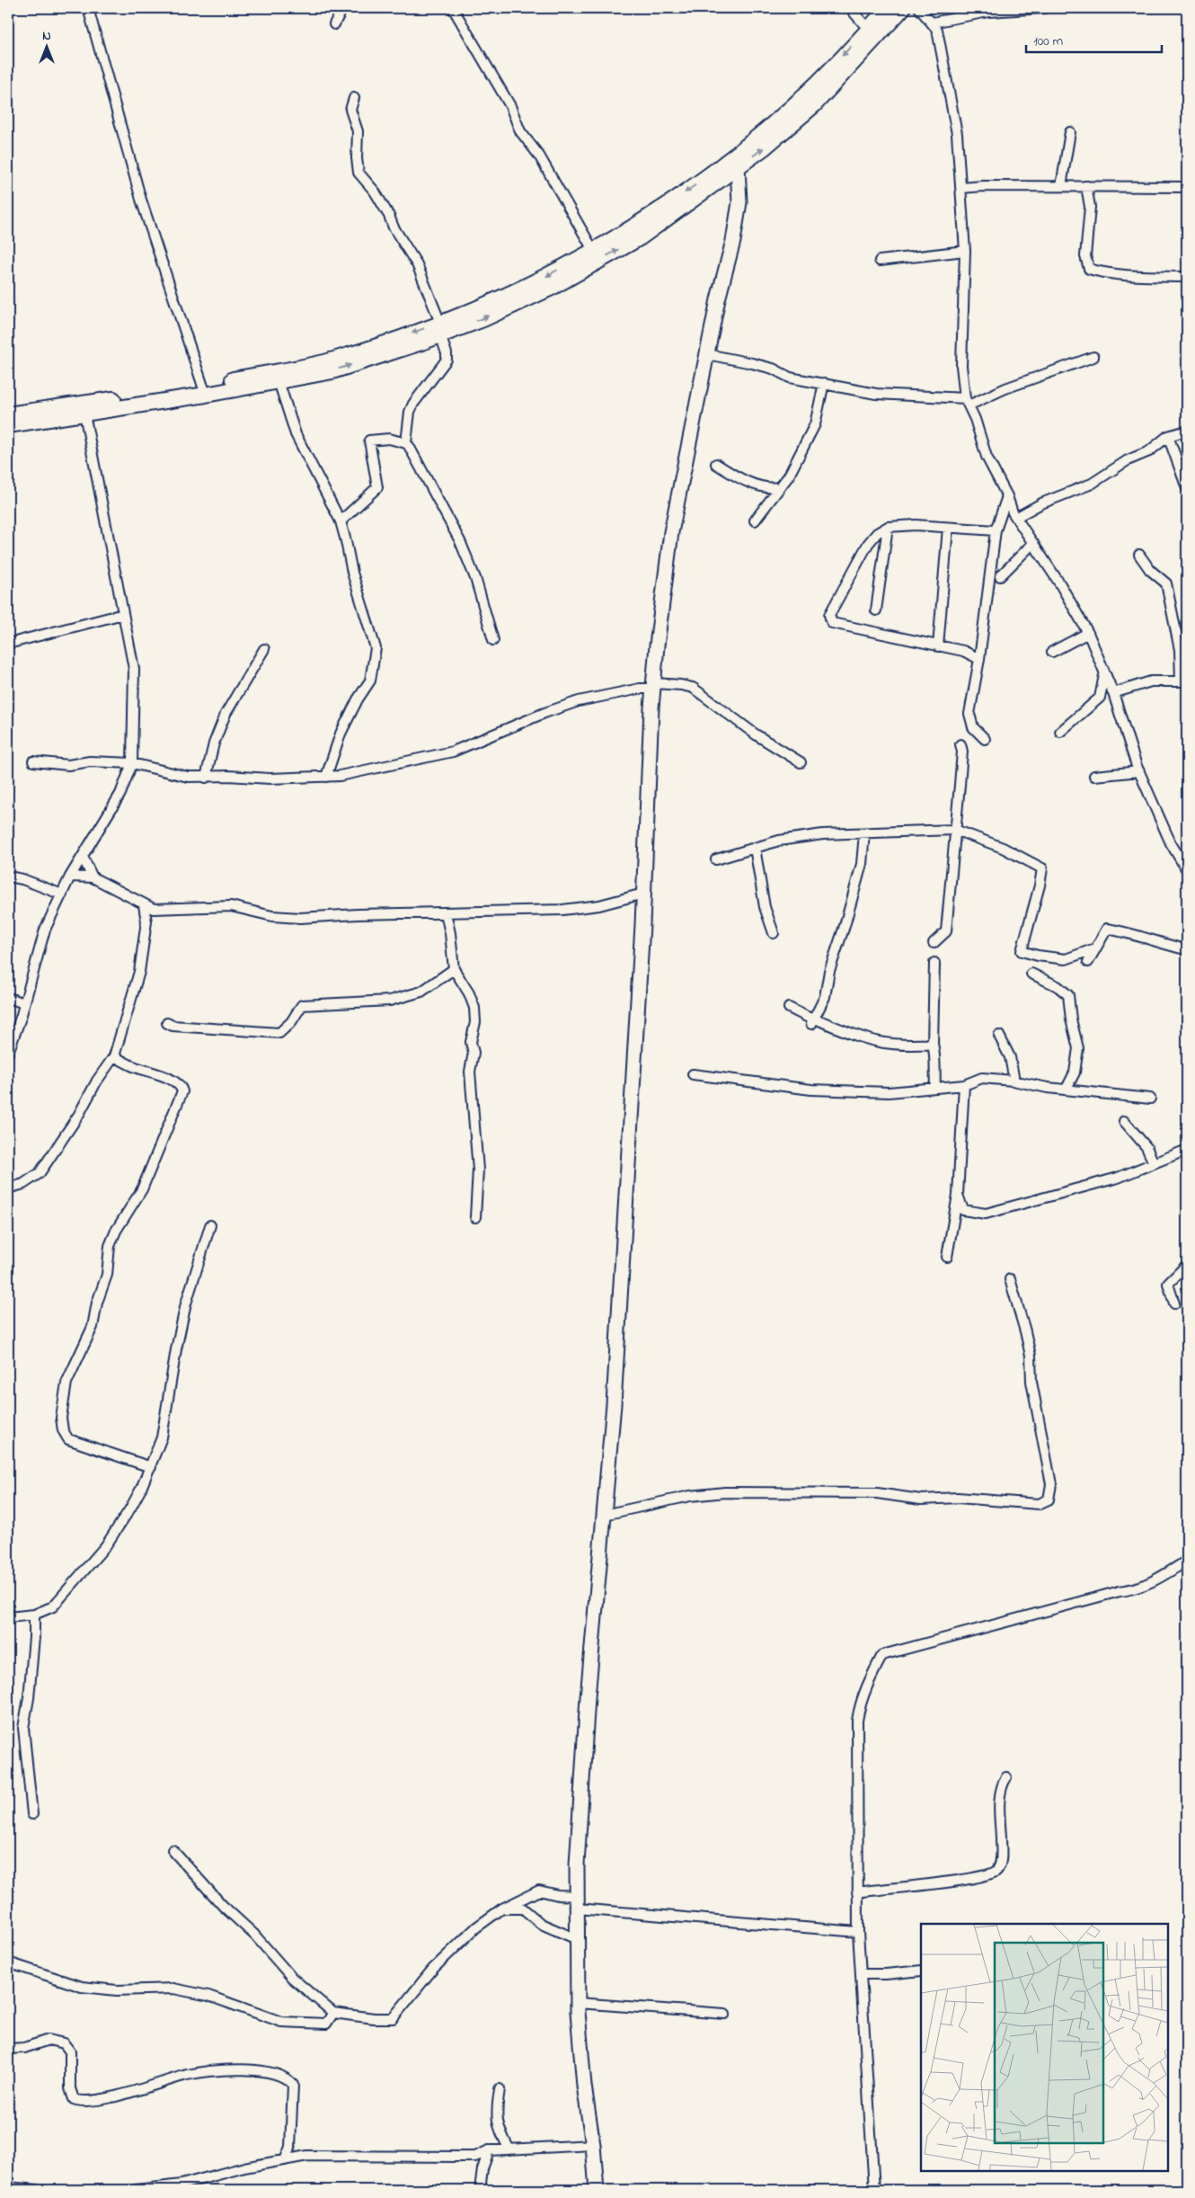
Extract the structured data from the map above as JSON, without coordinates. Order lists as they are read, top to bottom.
{
  "scale_bar": "100 m",
  "north": "top"
}
